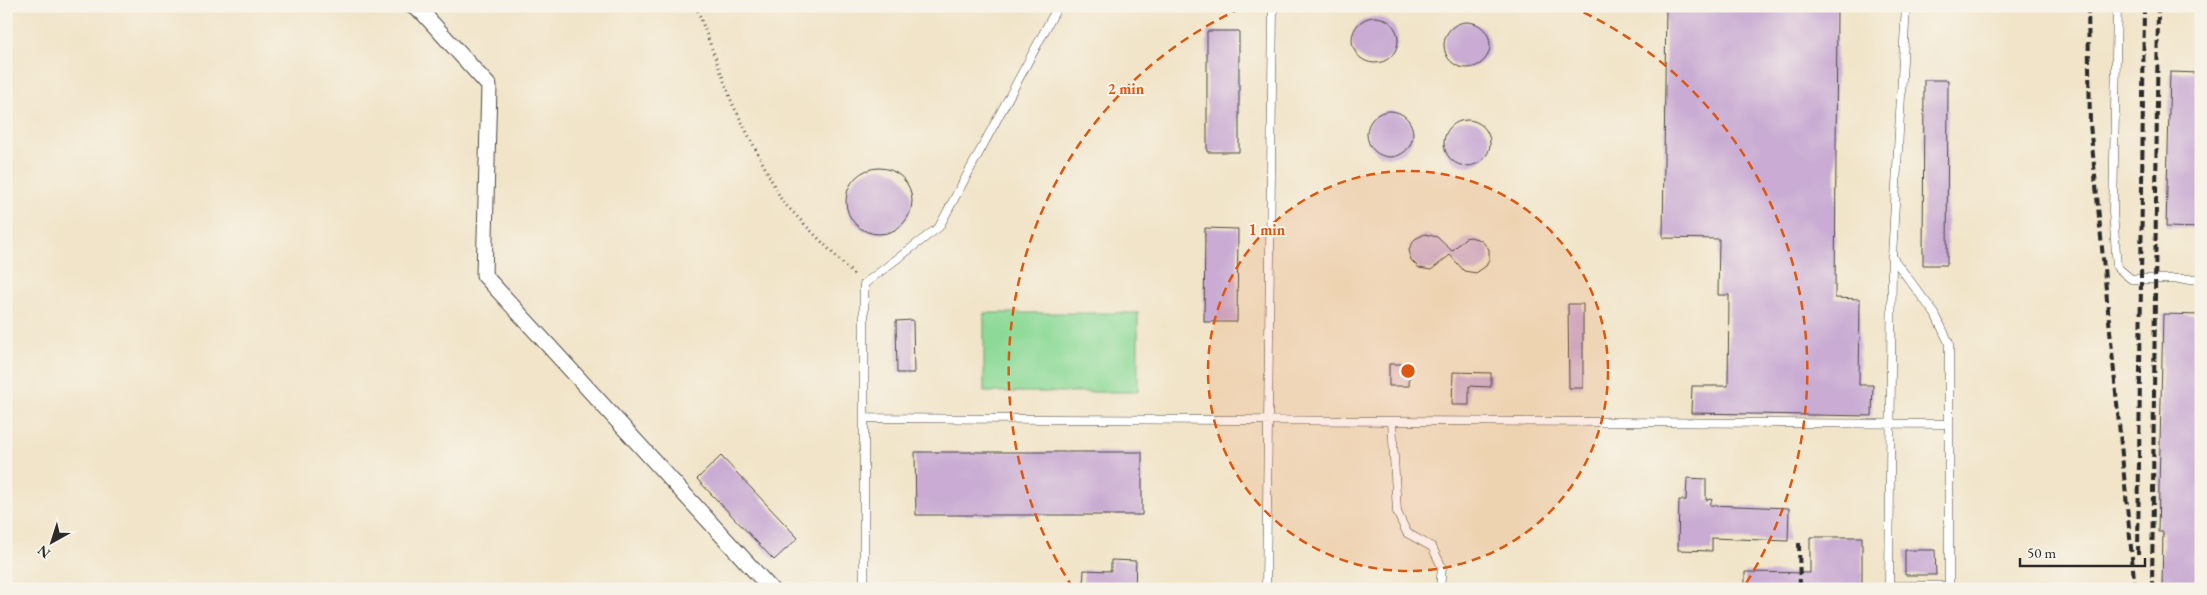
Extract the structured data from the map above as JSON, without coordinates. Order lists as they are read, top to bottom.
{
  "scale_bar": "50 m",
  "north": "bottom left",
  "rings": ["2 min", "1 min"]
}
